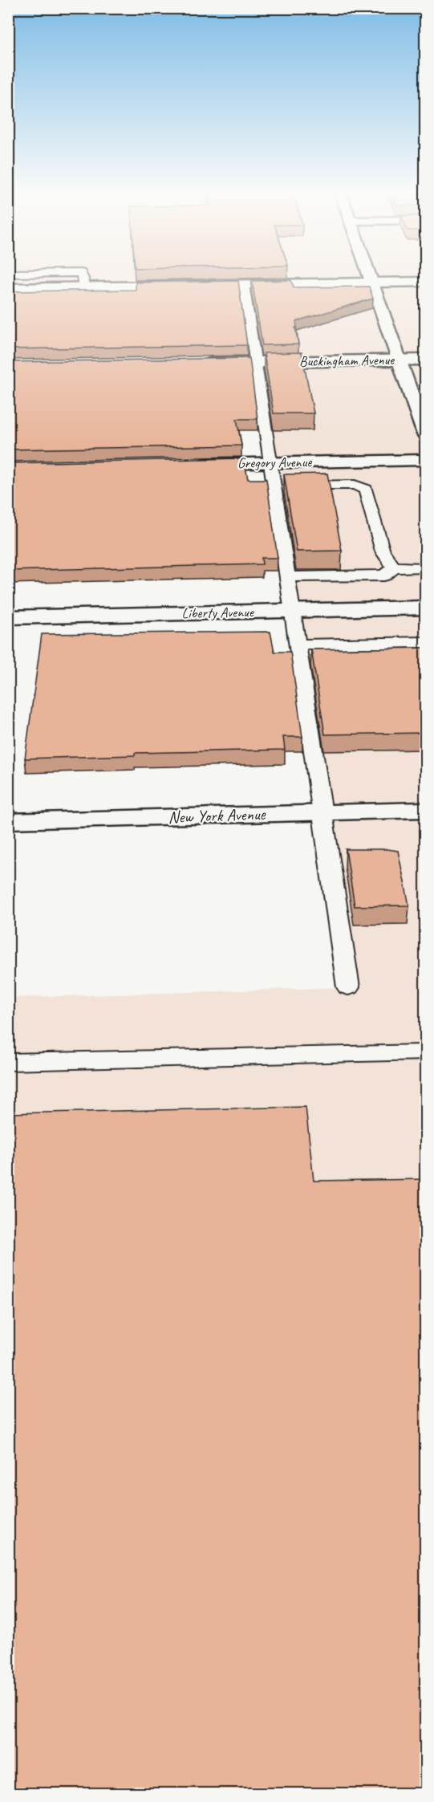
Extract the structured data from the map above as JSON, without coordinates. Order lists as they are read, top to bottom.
{
  "streets": {
    "street": [
      "Buckingham Avenue",
      "Gregory Avenue",
      "Liberty Avenue",
      "New York Avenue"
    ]
  }
}
